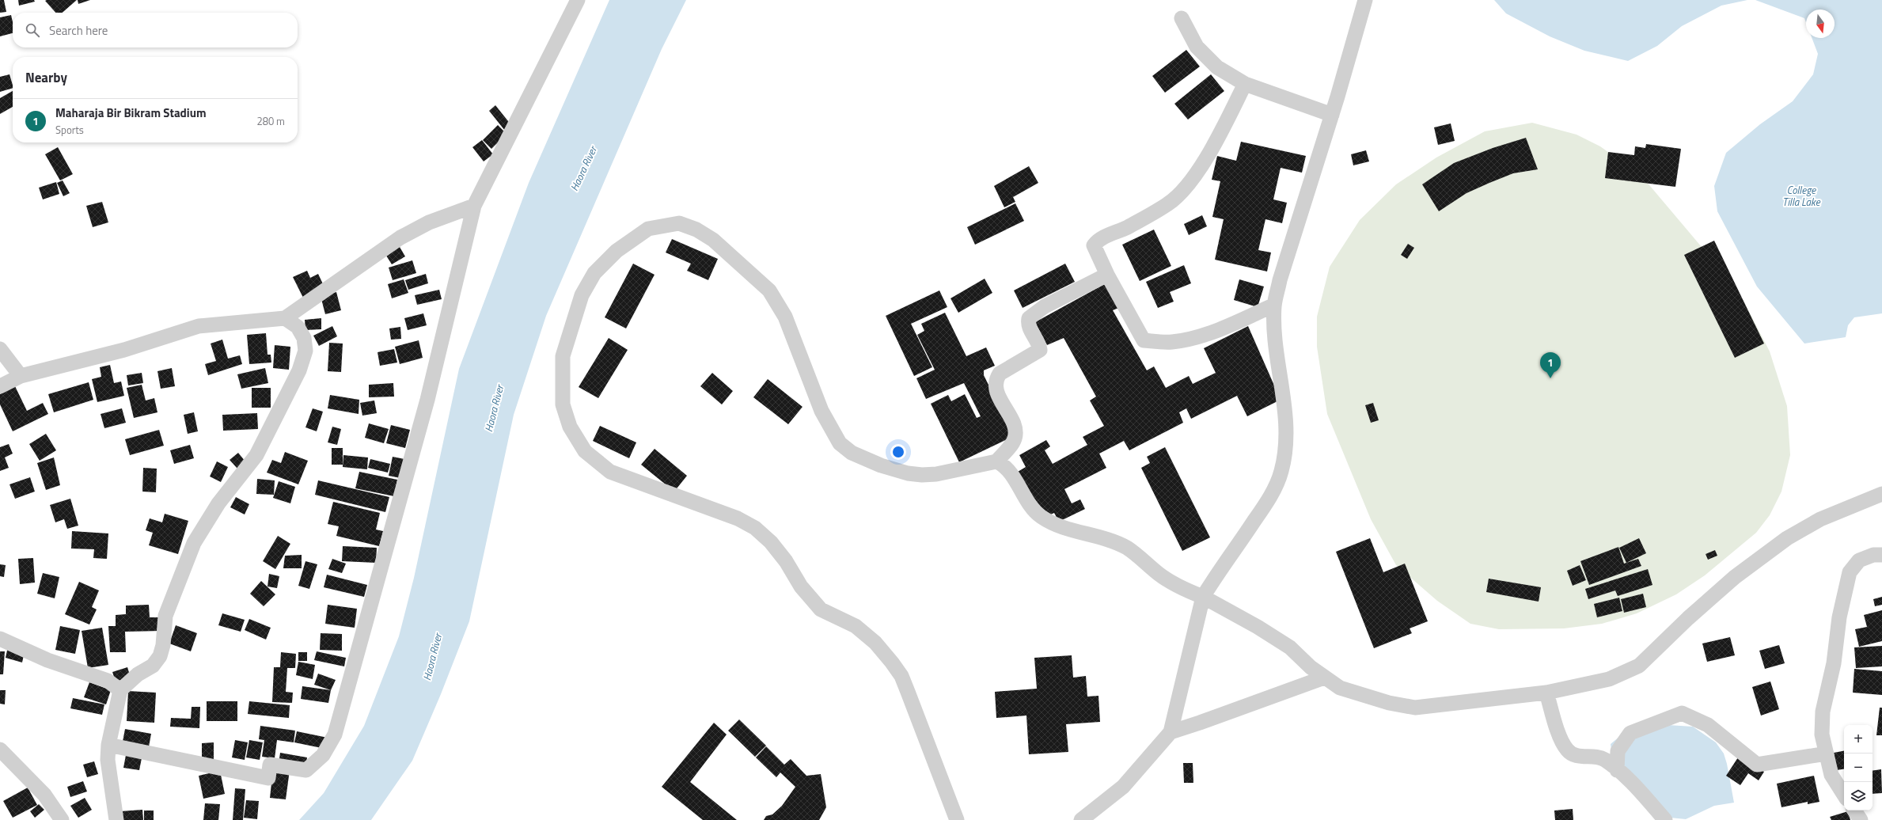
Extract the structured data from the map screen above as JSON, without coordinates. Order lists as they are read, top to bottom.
{
  "water": ["Haora River", "College Tilla Lake"],
  "north": "bottom",
  "page": {
    "search": "Search here",
    "heading": "Nearby",
    "list": [
      {
        "mark": "1",
        "name": "Maharaja Bir Bikram Stadium",
        "note": "Sports",
        "value": "280 m"
      }
    ],
    "pins": "1",
    "map_buttons": ["+", "−"]
  }
}
